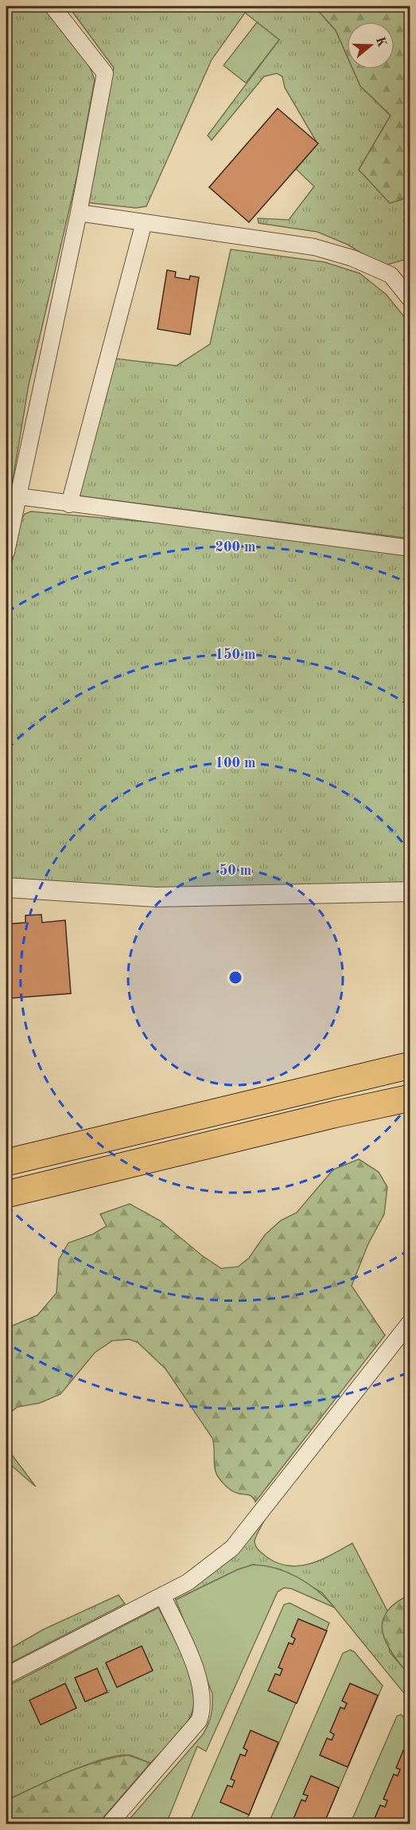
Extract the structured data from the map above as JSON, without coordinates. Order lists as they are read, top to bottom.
{
  "north": "right",
  "rings": [
    "200 m",
    "150 m",
    "100 m",
    "50 m"
  ]
}
